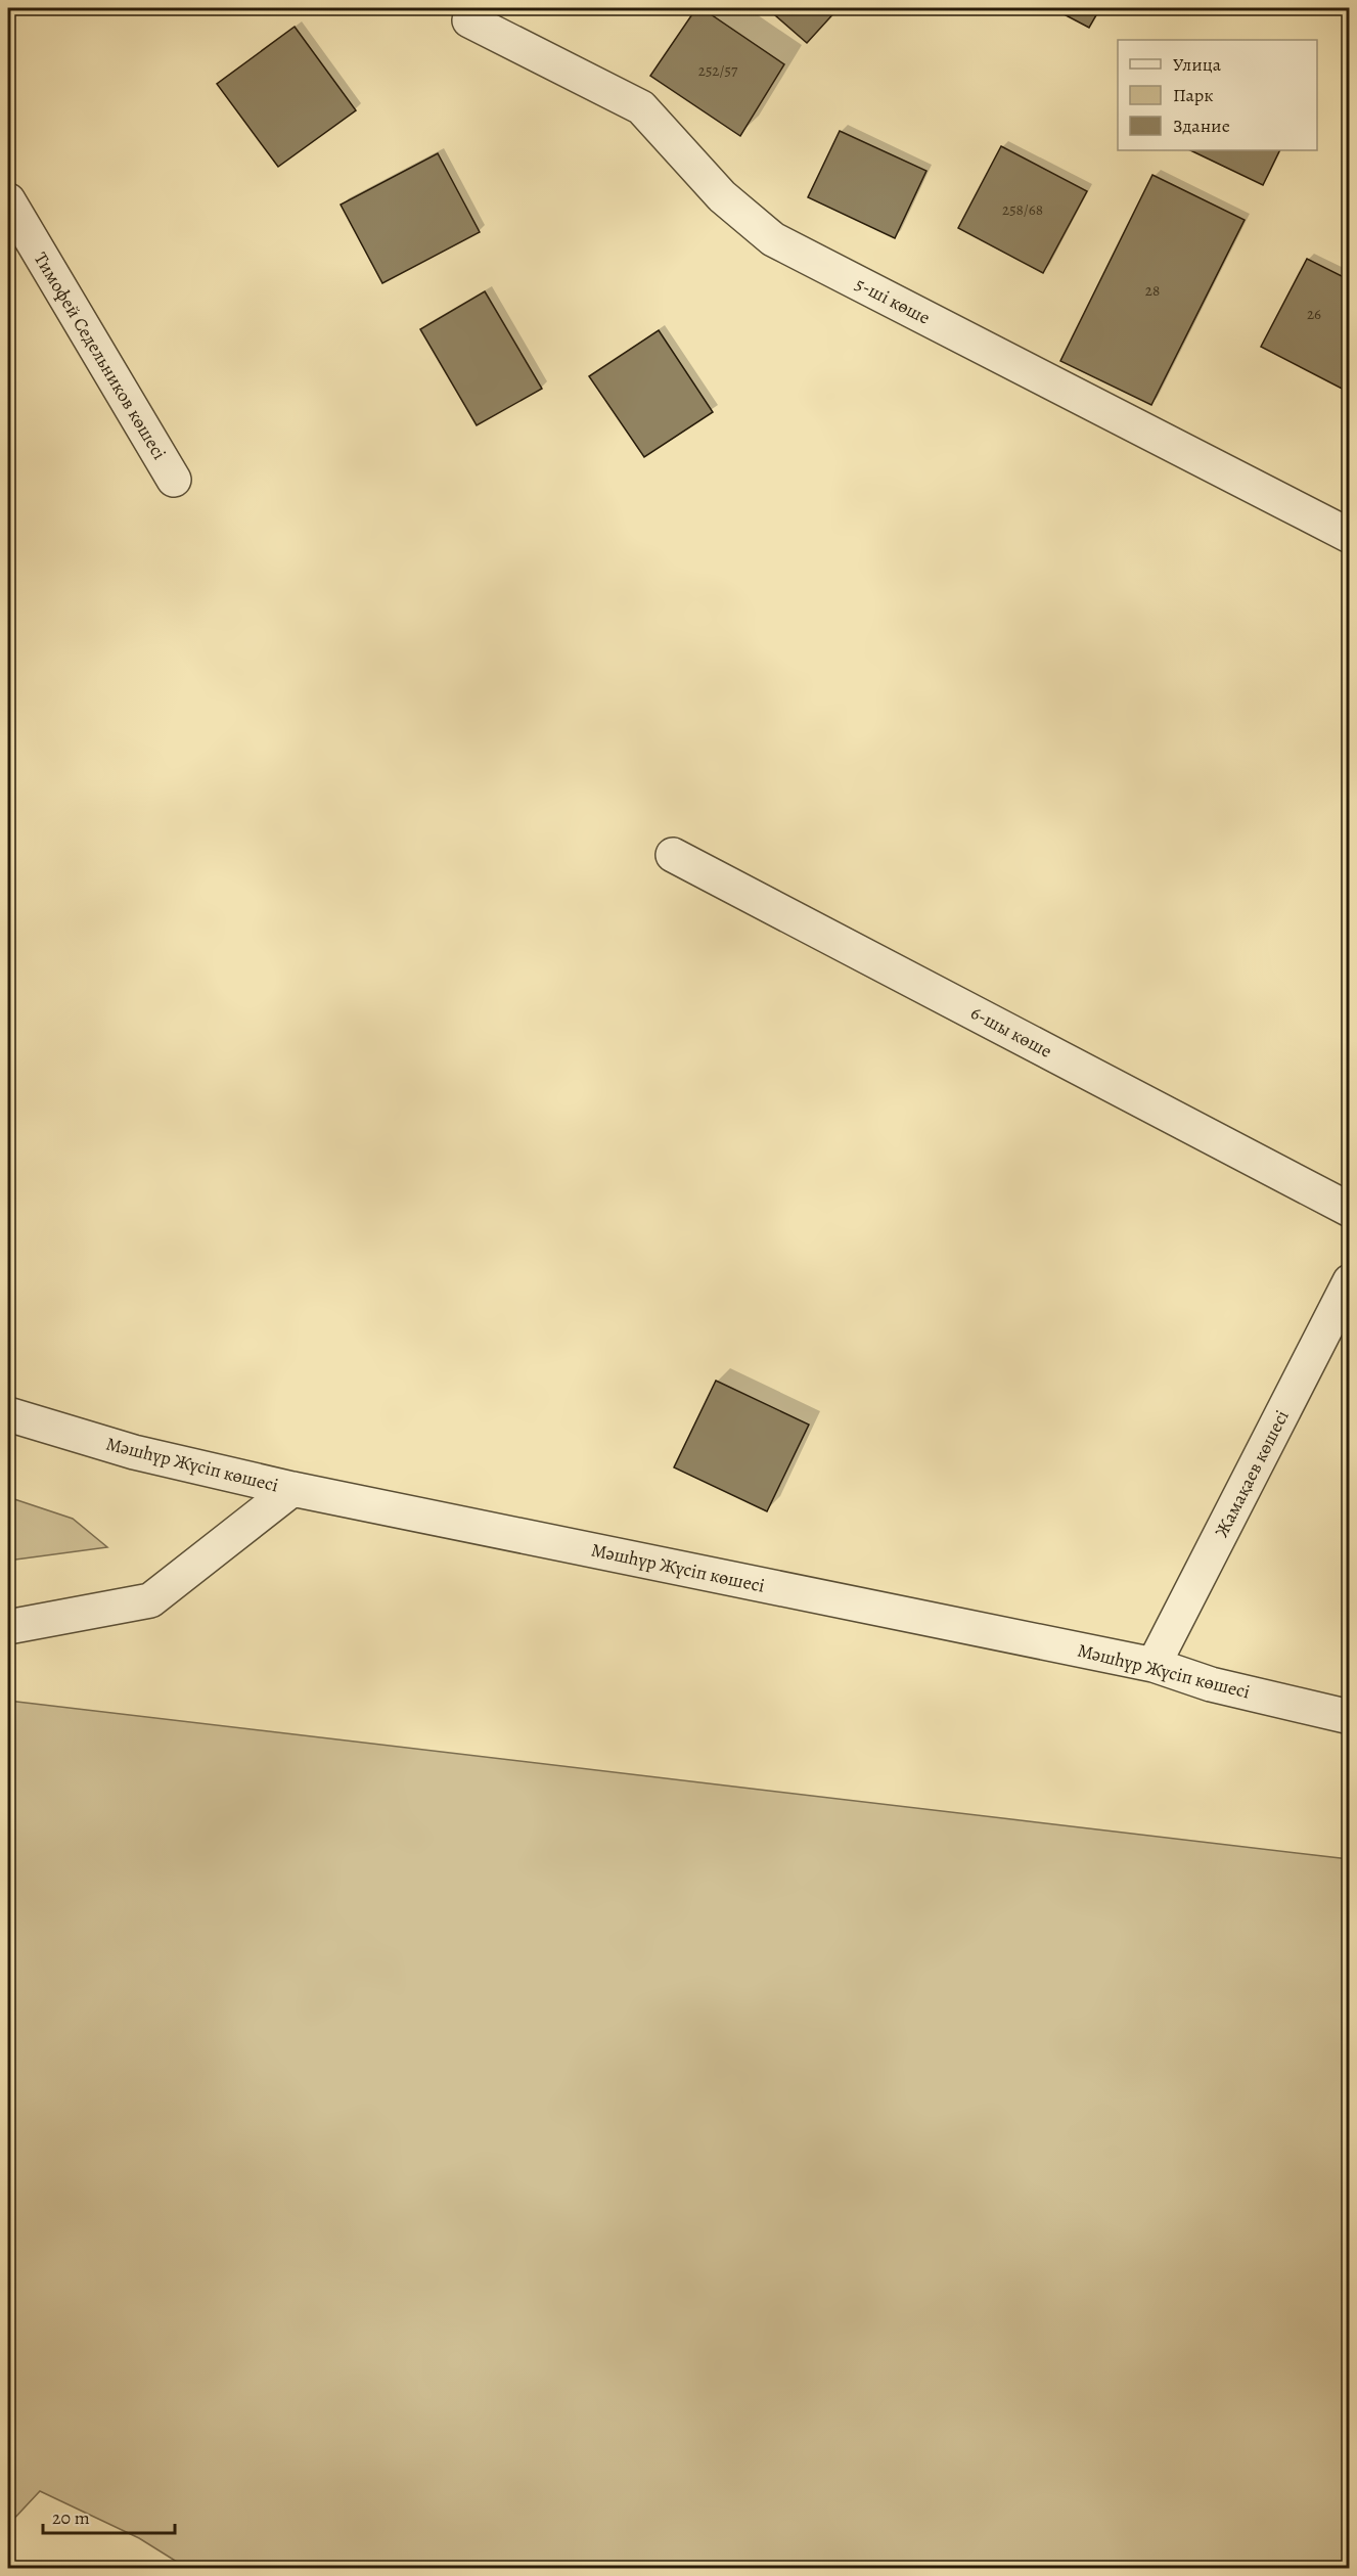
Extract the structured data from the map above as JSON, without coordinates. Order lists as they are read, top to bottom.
{
  "streets": {
    "street": [
      "5-ші көше",
      "Тимофей Седельников көшесі",
      "6-шы көше",
      "Мәшhүр Жүсіп көшесі",
      "Жамақаев көшесі"
    ]
  },
  "crossings": [
    ["Мәшhүр Жүсіп көшесі", "Жамақаев көшесі"]
  ],
  "house_numbers": [
    "252/57",
    "258/68",
    "28",
    "26"
  ],
  "legend": ["Улица", "Парк", "Здание"],
  "scale_bar": "20 m"
}
